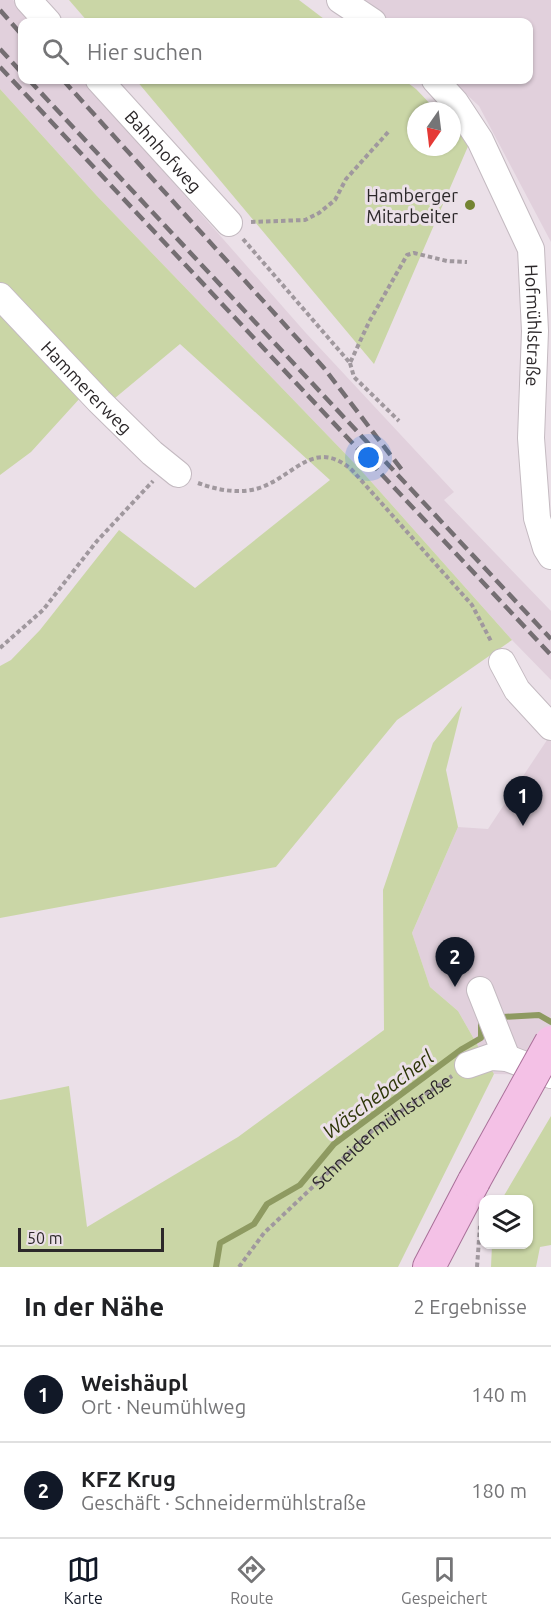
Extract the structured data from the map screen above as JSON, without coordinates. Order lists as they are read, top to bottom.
{
  "streets": {
    "street": [
      "Bahnhofweg",
      "Hofmühlstraße",
      "Hammererweg",
      "Schneidermühlstraße"
    ]
  },
  "water": ["Wäschebacherl"],
  "places": ["Hamberger Mitarbeiter"],
  "scale_bar": "50 m",
  "north": "bottom",
  "page": {
    "search": "Hier suchen",
    "pins": ["1", "2"],
    "scale": "50 m",
    "heading": ["In der Nähe", "2 Ergebnisse"],
    "list": [
      {
        "mark": "1",
        "name": "Weishäupl",
        "note": "Ort · Neumühlweg",
        "value": "140 m"
      },
      {
        "mark": "2",
        "name": "KFZ Krug",
        "note": "Geschäft · Schneidermühlstraße",
        "value": "180 m"
      }
    ],
    "nav": ["Karte", "Route", "Gespeichert"]
  }
}
